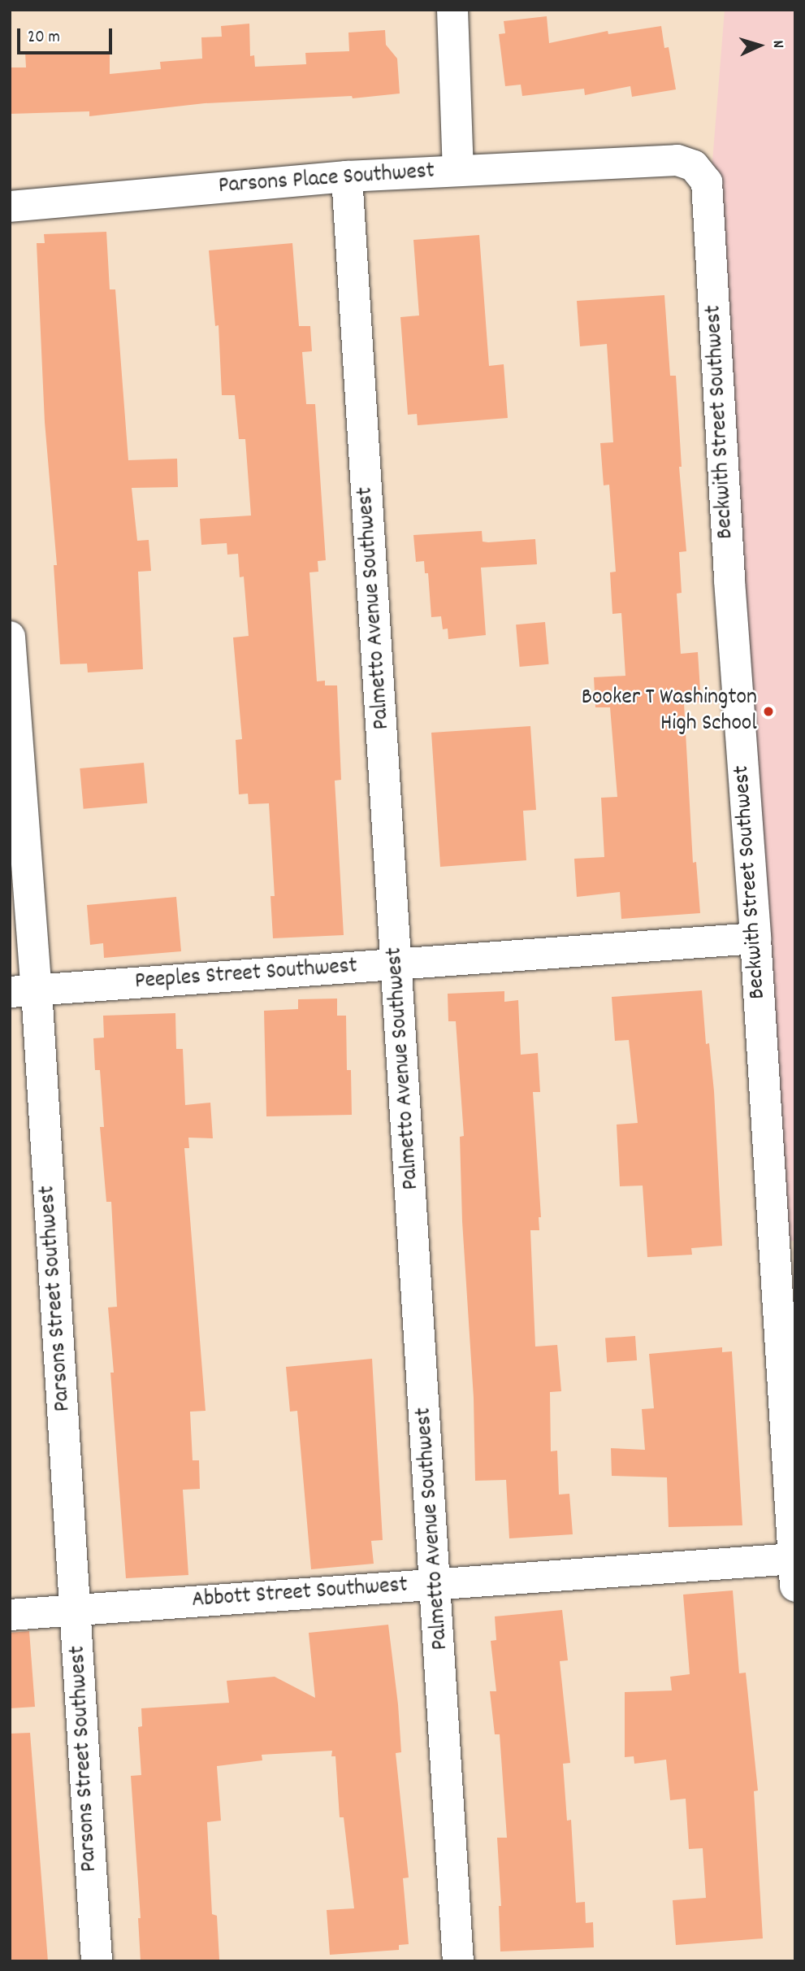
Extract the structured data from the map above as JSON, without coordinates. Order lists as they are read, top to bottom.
{
  "streets": {
    "street": [
      "Parsons Place Southwest",
      "Beckwith Street Southwest",
      "Palmetto Avenue Southwest",
      "Peeples Street Southwest",
      "Parsons Street Southwest",
      "Abbott Street Southwest"
    ]
  },
  "crossings": [
    ["Parsons Place Southwest", "Beckwith Street Southwest"],
    ["Parsons Place Southwest", "Palmetto Avenue Southwest"],
    ["Beckwith Street Southwest", "Peeples Street Southwest"],
    ["Beckwith Street Southwest", "Abbott Street Southwest"],
    ["Palmetto Avenue Southwest", "Peeples Street Southwest"],
    ["Palmetto Avenue Southwest", "Abbott Street Southwest"],
    ["Peeples Street Southwest", "Parsons Street Southwest"],
    ["Parsons Street Southwest", "Abbott Street Southwest"]
  ],
  "places": ["Booker T Washington High School"],
  "scale_bar": "20 m",
  "north": "right"
}
